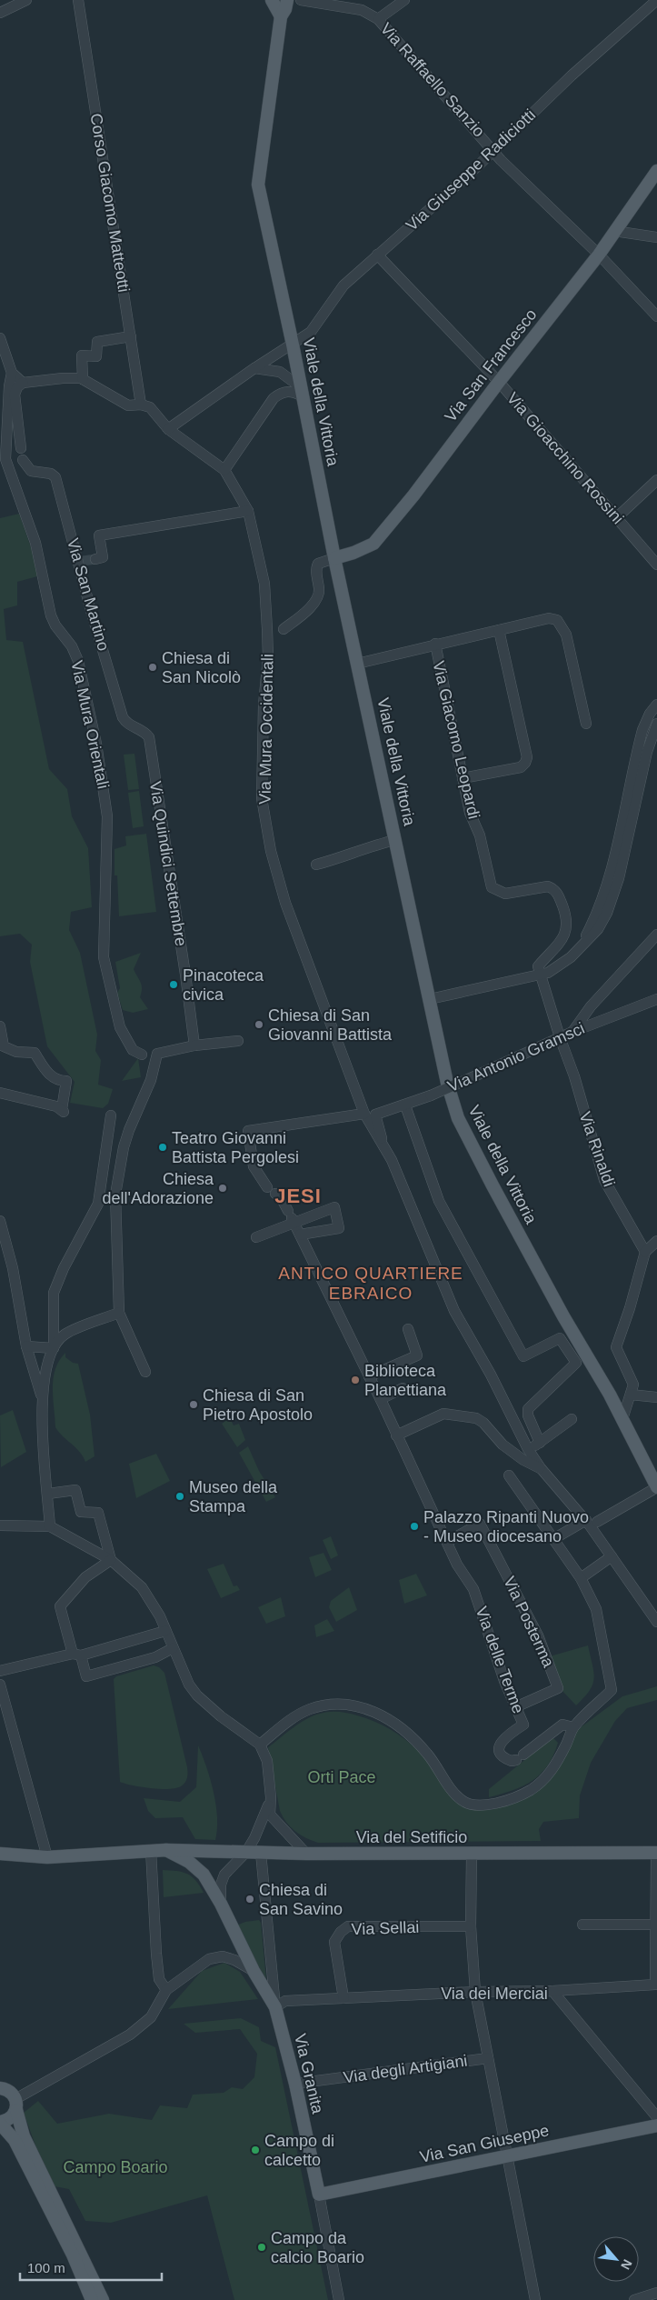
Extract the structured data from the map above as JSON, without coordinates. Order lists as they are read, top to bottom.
{
  "streets": {
    "main road": [
      "Via San Francesco",
      "Viale della Vittoria",
      "Via del Setificio",
      "Via Granita",
      "Via San Giuseppe"
    ],
    "street": [
      "Via Raffaello Sanzio",
      "Via Giuseppe Radiciotti",
      "Corso Giacomo Matteotti",
      "Via Gioacchino Rossini",
      "Via San Martino",
      "Via Mura Orientali",
      "Via Mura Occidentali",
      "Via Giacomo Leopardi",
      "Via Quindici Settembre",
      "Via Antonio Gramsci",
      "Via Rinaldi",
      "Via Posterma",
      "Via delle Terme",
      "Via Sellai",
      "Via dei Merciai",
      "Via degli Artigiani"
    ]
  },
  "crossings": [
    ["Via Raffaello Sanzio", "Via Giuseppe Radiciotti"],
    ["Via Raffaello Sanzio", "Via San Francesco"],
    ["Via Giuseppe Radiciotti", "Viale della Vittoria"],
    ["Via Giuseppe Radiciotti", "Via Gioacchino Rossini"],
    ["Via Giuseppe Radiciotti", "Via Mura Occidentali"],
    ["Corso Giacomo Matteotti", "Via Mura Occidentali"],
    ["Via San Francesco", "Viale della Vittoria"],
    ["Via San Francesco", "Via Gioacchino Rossini"],
    ["Via San Martino", "Via Quindici Settembre"],
    ["Via Mura Occidentali", "Via Antonio Gramsci"],
    ["Via Mura Occidentali", "Via delle Terme"],
    ["Via Giacomo Leopardi", "Via Rinaldi"],
    ["Via Antonio Gramsci", "Via Rinaldi"],
    ["Via Posterma", "Via delle Terme"],
    ["Via del Setificio", "Via Granita"],
    ["Via Sellai", "Via dei Merciai"],
    ["Via dei Merciai", "Via Granita"],
    ["Via degli Artigiani", "Via Granita"],
    ["Via Granita", "Via San Giuseppe"]
  ],
  "districts": ["JESI", "ANTICO QUARTIERE EBRAICO"],
  "parks": ["Orti Pace", "Campo Boario"],
  "places": [
    "Chiesa di San Nicolò",
    "Pinacoteca civica",
    "Chiesa di San Giovanni Battista",
    "Teatro Giovanni Battista Pergolesi",
    "Chiesa dell'Adorazione",
    "Biblioteca Planettiana",
    "Chiesa di San Pietro Apostolo",
    "Museo della Stampa",
    "Palazzo Ripanti Nuovo - Museo diocesano",
    "Chiesa di San Savino",
    "Campo di calcetto",
    "Campo da calcio Boario"
  ],
  "scale_bar": "100 m",
  "north": "bottom right"
}
